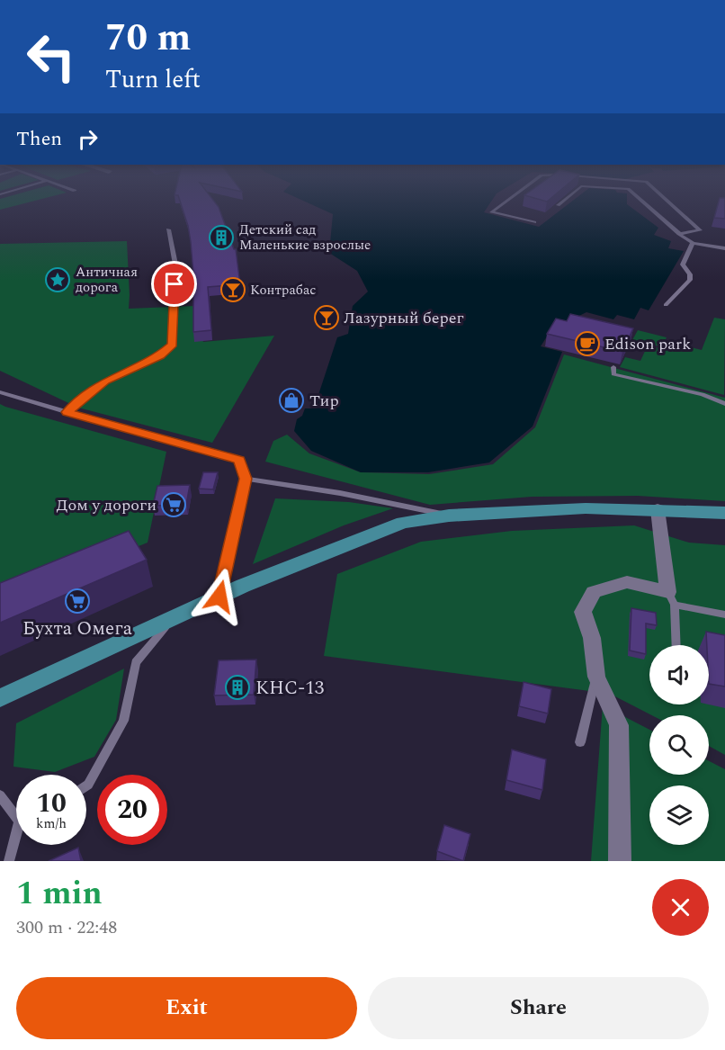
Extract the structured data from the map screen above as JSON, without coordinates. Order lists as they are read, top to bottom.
{
  "places": {
    "building": ["Детский сад Маленькие взрослые", "КНС-13"],
    "place": ["Античная дорога"],
    "bar": ["Контрабас", "Лазурный берег"],
    "cafe": ["Edison park"],
    "shop": ["Тир"],
    "supermarket": ["Дом у дороги", "Бухта Омега"]
  },
  "page": {
    "turn": ["70 m", "Turn left"],
    "then": "Then",
    "speed": "10 km/h",
    "limit": "20",
    "heading": ["1 min", "300 m · 22:48"],
    "buttons": ["Exit", "Share"]
  }
}
